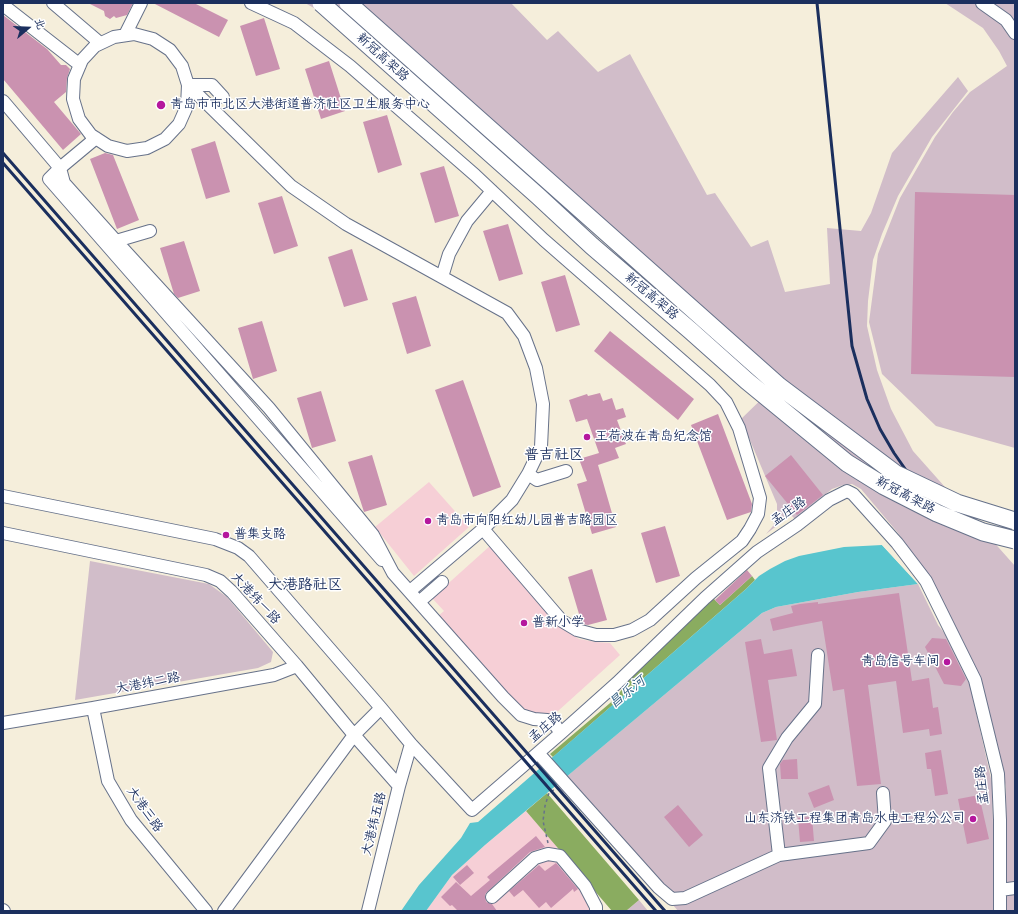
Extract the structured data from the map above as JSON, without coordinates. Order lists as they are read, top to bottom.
{
  "streets": {
    "highway": ["新冠高架路"],
    "street": [
      "孟庄路",
      "大港纬一路",
      "大港纬二路",
      "大港三路",
      "大港纬五路"
    ]
  },
  "crossings": [
    ["孟庄路", "大港纬五路"],
    ["大港纬一路", "大港纬二路"],
    ["大港纬一路", "大港纬五路"],
    ["大港纬二路", "大港三路"]
  ],
  "districts": ["普吉社区", "大港路社区"],
  "water": ["昌乐河"],
  "places": [
    "青岛市市北区大港街道普济社区卫生服务中心",
    "王荷波在青岛纪念馆",
    "青岛市向阳红幼儿园普吉路园区",
    "普集支路",
    "普新小学",
    "青岛信号车间",
    "山东济铁工程集团青岛水电工程分公司"
  ],
  "north": "right"
}
